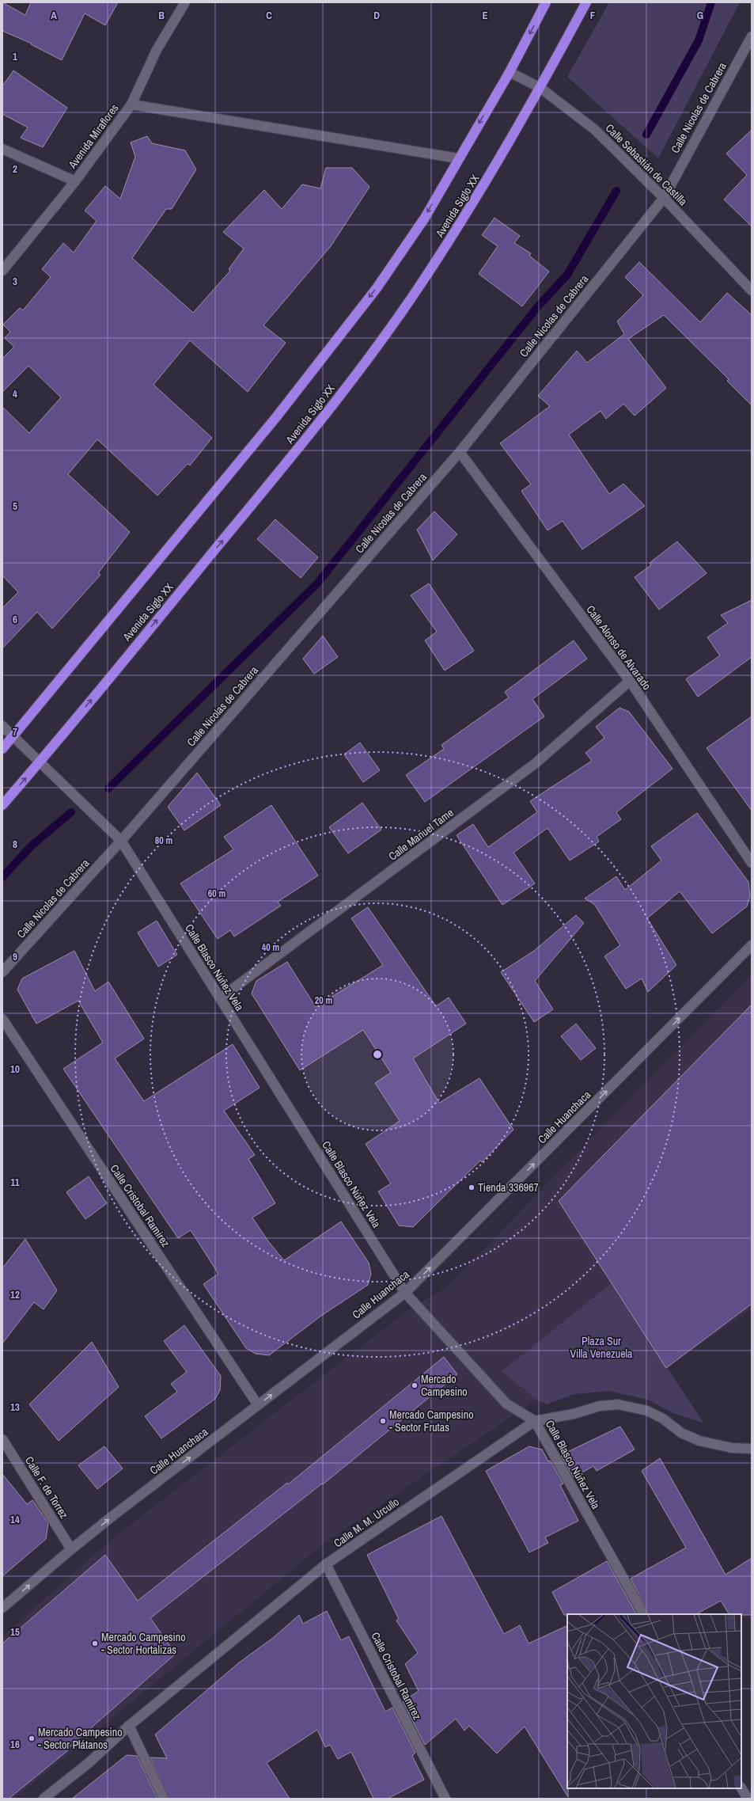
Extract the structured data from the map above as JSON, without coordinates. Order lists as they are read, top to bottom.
{
  "streets": {
    "highway": ["Avenida Siglo XX"],
    "street": [
      "Calle Nicolas de Cabrera",
      "Avenida Miraflores",
      "Calle Sebastián de Castilla",
      "Calle Alonso de Alvarado",
      "Calle Manuel Tame",
      "Calle Blasco Núñez Vela",
      "Calle Huanchaca",
      "Calle Cristobal Ramirez",
      "Calle F. de Torrez",
      "Calle M. M. Urcullo"
    ]
  },
  "crossings": [
    ["Calle Nicolas de Cabrera", "Calle Sebastián de Castilla"],
    ["Calle Nicolas de Cabrera", "Calle Alonso de Alvarado"],
    ["Calle Nicolas de Cabrera", "Calle Blasco Núñez Vela"],
    ["Calle Sebastián de Castilla", "Avenida Siglo XX"],
    ["Avenida Siglo XX", "Calle Blasco Núñez Vela"],
    ["Calle Alonso de Alvarado", "Calle Manuel Tame"],
    ["Calle Manuel Tame", "Calle Blasco Núñez Vela"],
    ["Calle Blasco Núñez Vela", "Calle Huanchaca"],
    ["Calle Blasco Núñez Vela", "Calle M. M. Urcullo"],
    ["Calle Huanchaca", "Calle Cristobal Ramirez"],
    ["Calle Huanchaca", "Calle F. de Torrez"],
    ["Calle Cristobal Ramirez", "Calle M. M. Urcullo"]
  ],
  "one_way": ["Calle Huanchaca"],
  "parks": ["Plaza Sur Villa Venezuela"],
  "places": [
    "Tienda 336967",
    "Mercado Campesino",
    "Mercado Campesino - Sector Frutas",
    "Mercado Campesino - Sector Hortalizas",
    "Mercado Campesino - Sector Plátanos"
  ],
  "grid": {
    "columns": [
      "A",
      "B",
      "C",
      "D",
      "E",
      "F",
      "G"
    ],
    "rows": [
      "1",
      "2",
      "3",
      "4",
      "5",
      "6",
      "7",
      "8",
      "9",
      "10",
      "11",
      "12",
      "13",
      "14",
      "15",
      "16"
    ]
  },
  "rings": [
    "80 m",
    "60 m",
    "40 m",
    "20 m"
  ]
}
